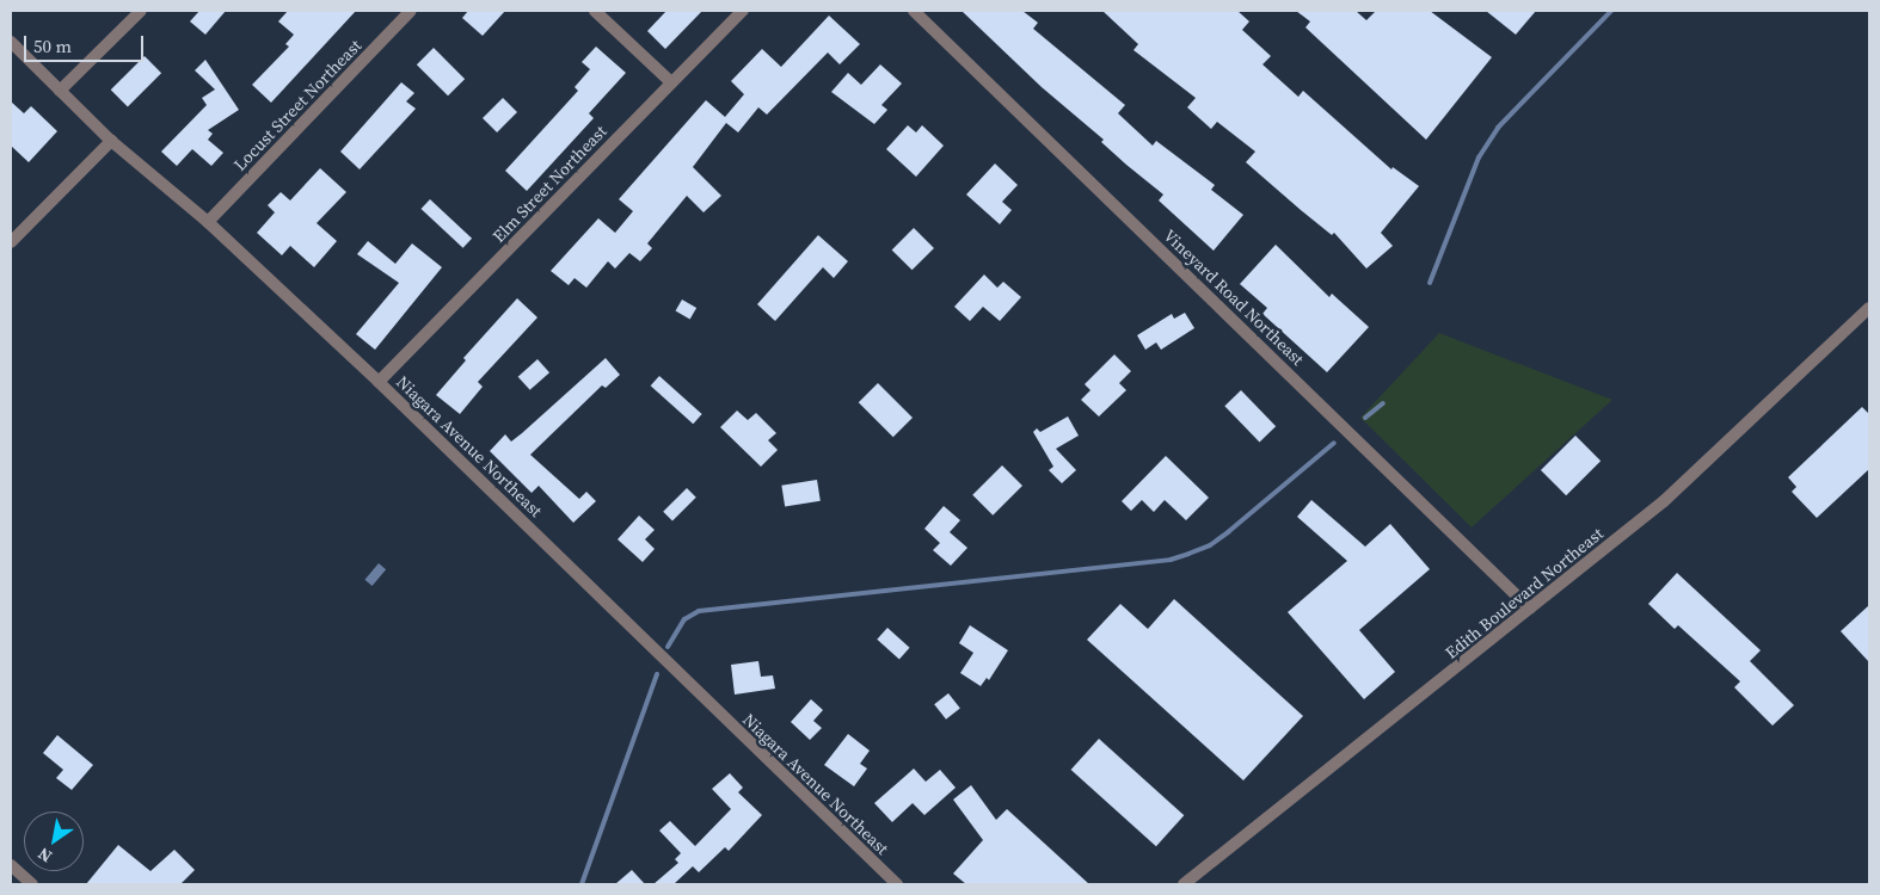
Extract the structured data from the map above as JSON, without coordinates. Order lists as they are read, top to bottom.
{
  "streets": {
    "street": [
      "Locust Street Northeast",
      "Elm Street Northeast",
      "Vineyard Road Northeast",
      "Niagara Avenue Northeast",
      "Edith Boulevard Northeast"
    ]
  },
  "crossings": [
    ["Locust Street Northeast", "Niagara Avenue Northeast"],
    ["Elm Street Northeast", "Niagara Avenue Northeast"],
    ["Vineyard Road Northeast", "Edith Boulevard Northeast"]
  ],
  "scale_bar": "50 m",
  "north": "bottom left"
}
